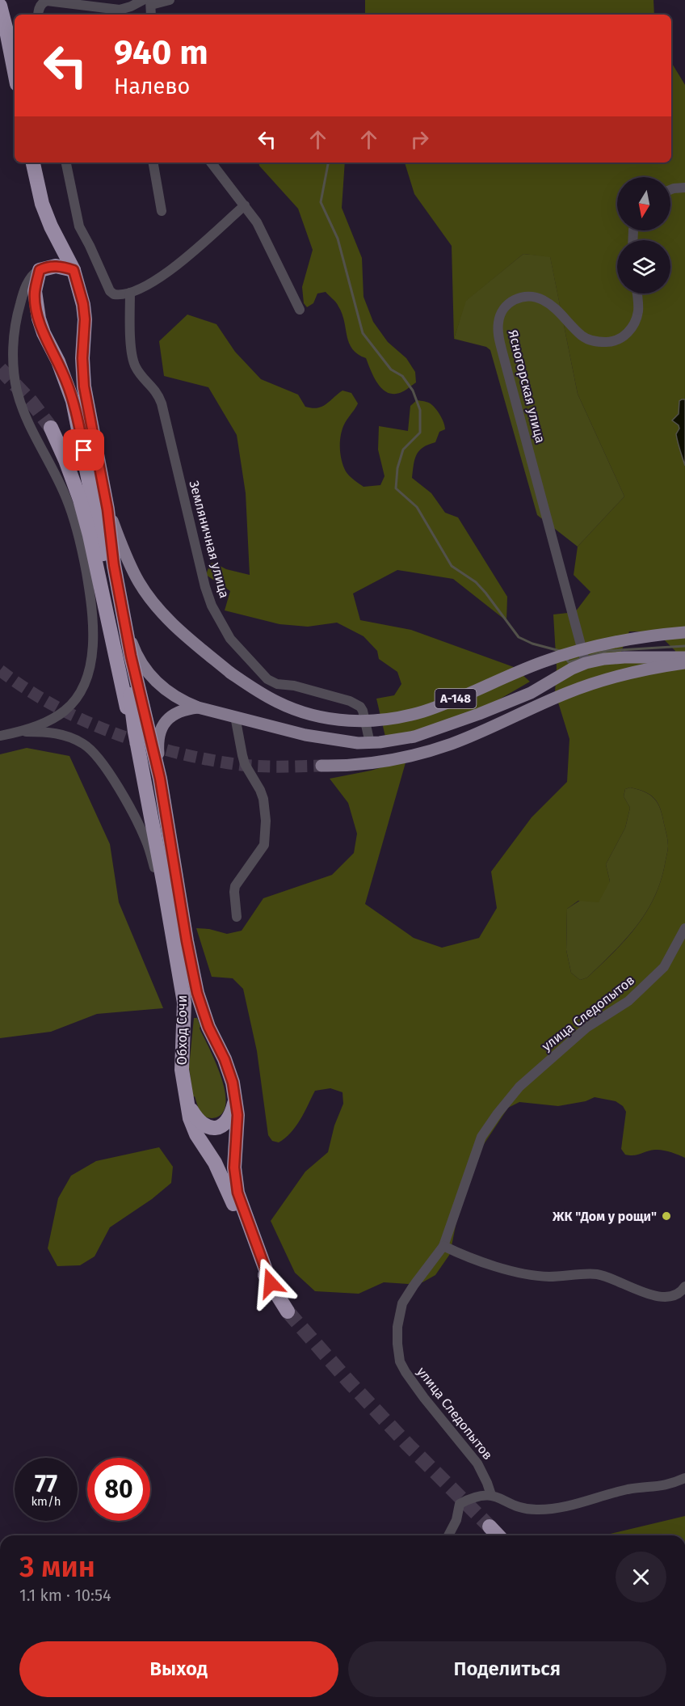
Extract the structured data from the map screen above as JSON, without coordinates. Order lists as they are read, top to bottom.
{
  "streets": {
    "highway": ["Обход Сочи"],
    "main road": ["А-148"],
    "street": ["Ясногорская улица", "Земляничная улица", "улица Следопытов"]
  },
  "crossings": [
    ["А-148", "Обход Сочи"]
  ],
  "places": ["ЖК \"Дом у рощи\""],
  "north": "bottom",
  "page": {
    "turn": ["940 m", "Налево"],
    "speed": "77 km/h",
    "limit": "80",
    "heading": ["3 мин", "1.1 km · 10:54"],
    "buttons": ["Выход", "Поделиться"]
  }
}
